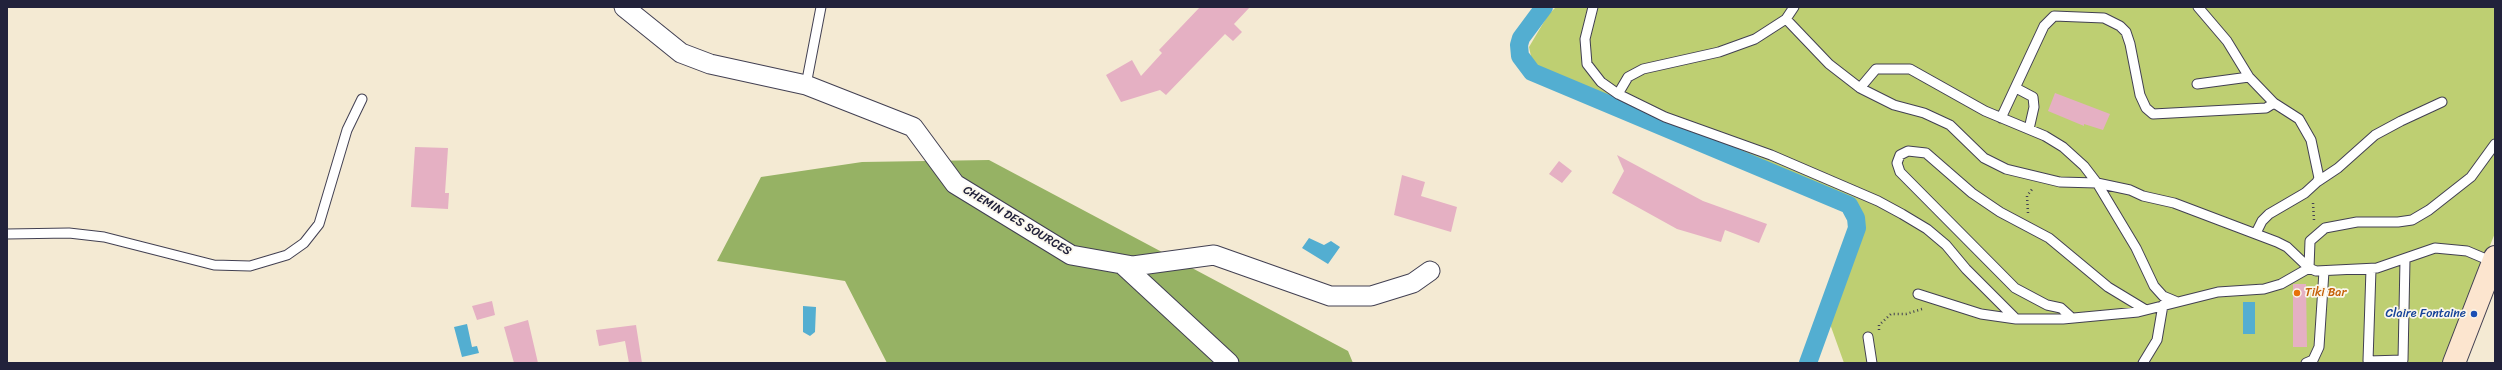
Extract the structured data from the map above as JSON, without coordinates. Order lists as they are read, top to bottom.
{
  "streets": {
    "street": ["CHEMIN DES SOURCES"]
  },
  "places": ["Tiki Bar", "Claire Fontaine"]
}
